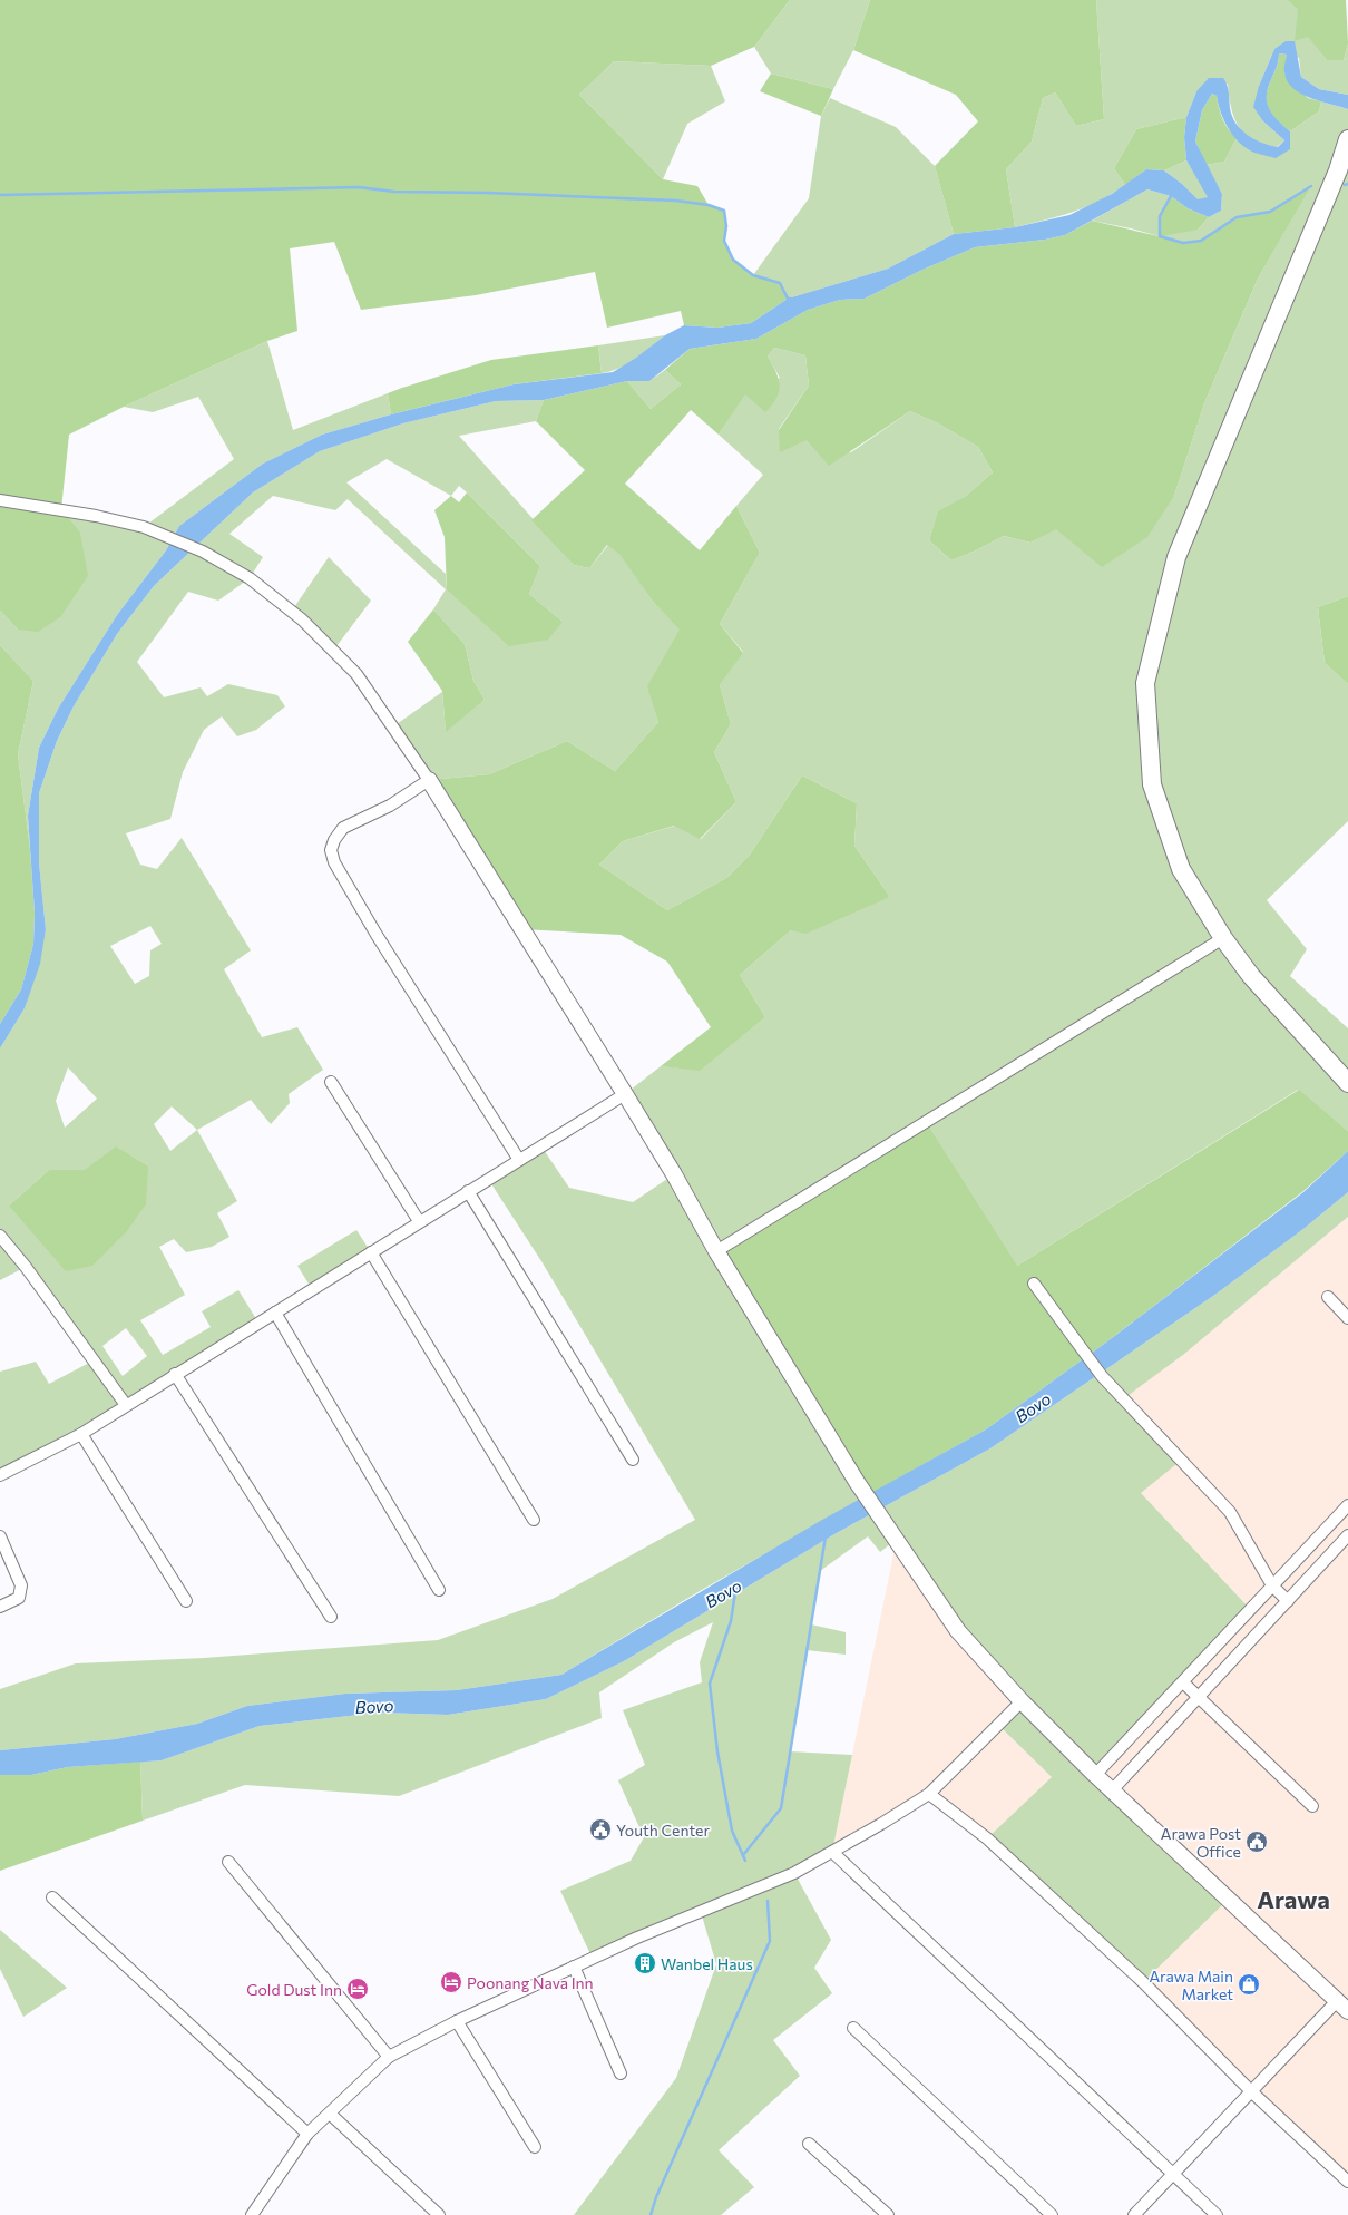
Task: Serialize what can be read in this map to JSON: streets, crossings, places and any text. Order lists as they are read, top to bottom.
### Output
{
  "districts": ["Arawa"],
  "water": ["Bovo"],
  "places": {
    "public building": ["Youth Center", "Arawa Post Office"],
    "building": ["Wanbel Haus"],
    "hotel": ["Poonang Nava Inn", "Gold Dust Inn"],
    "shop": ["Arawa Main Market"]
  }
}
